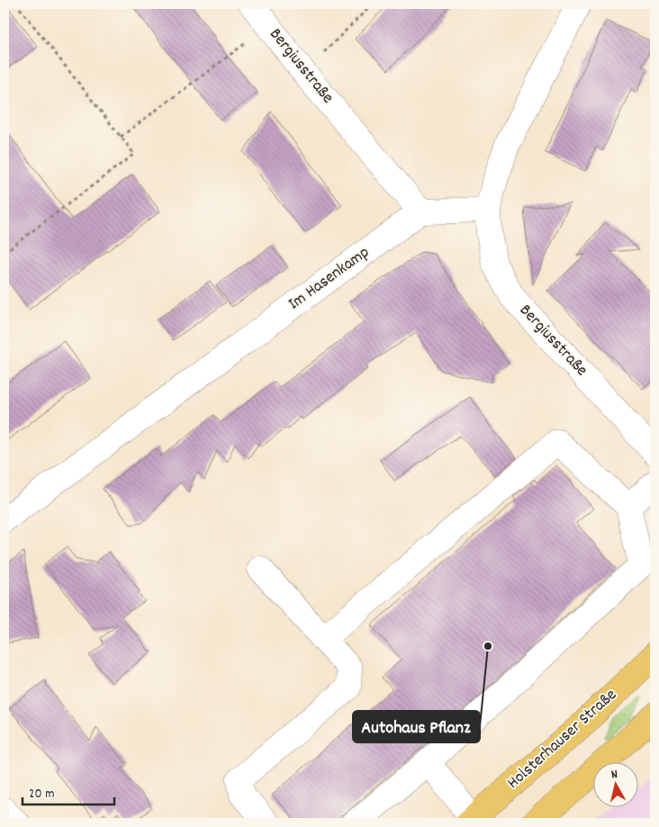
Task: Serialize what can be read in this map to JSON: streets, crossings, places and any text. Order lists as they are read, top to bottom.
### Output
{
  "streets": {
    "main road": ["Holsterhauser Straße"],
    "street": ["Bergiusstraße", "Im Hasenkamp"]
  },
  "crossings": [
    ["Bergiusstraße", "Im Hasenkamp"]
  ],
  "places": ["Autohaus Pflanz"],
  "scale_bar": "20 m",
  "north": "top"
}
